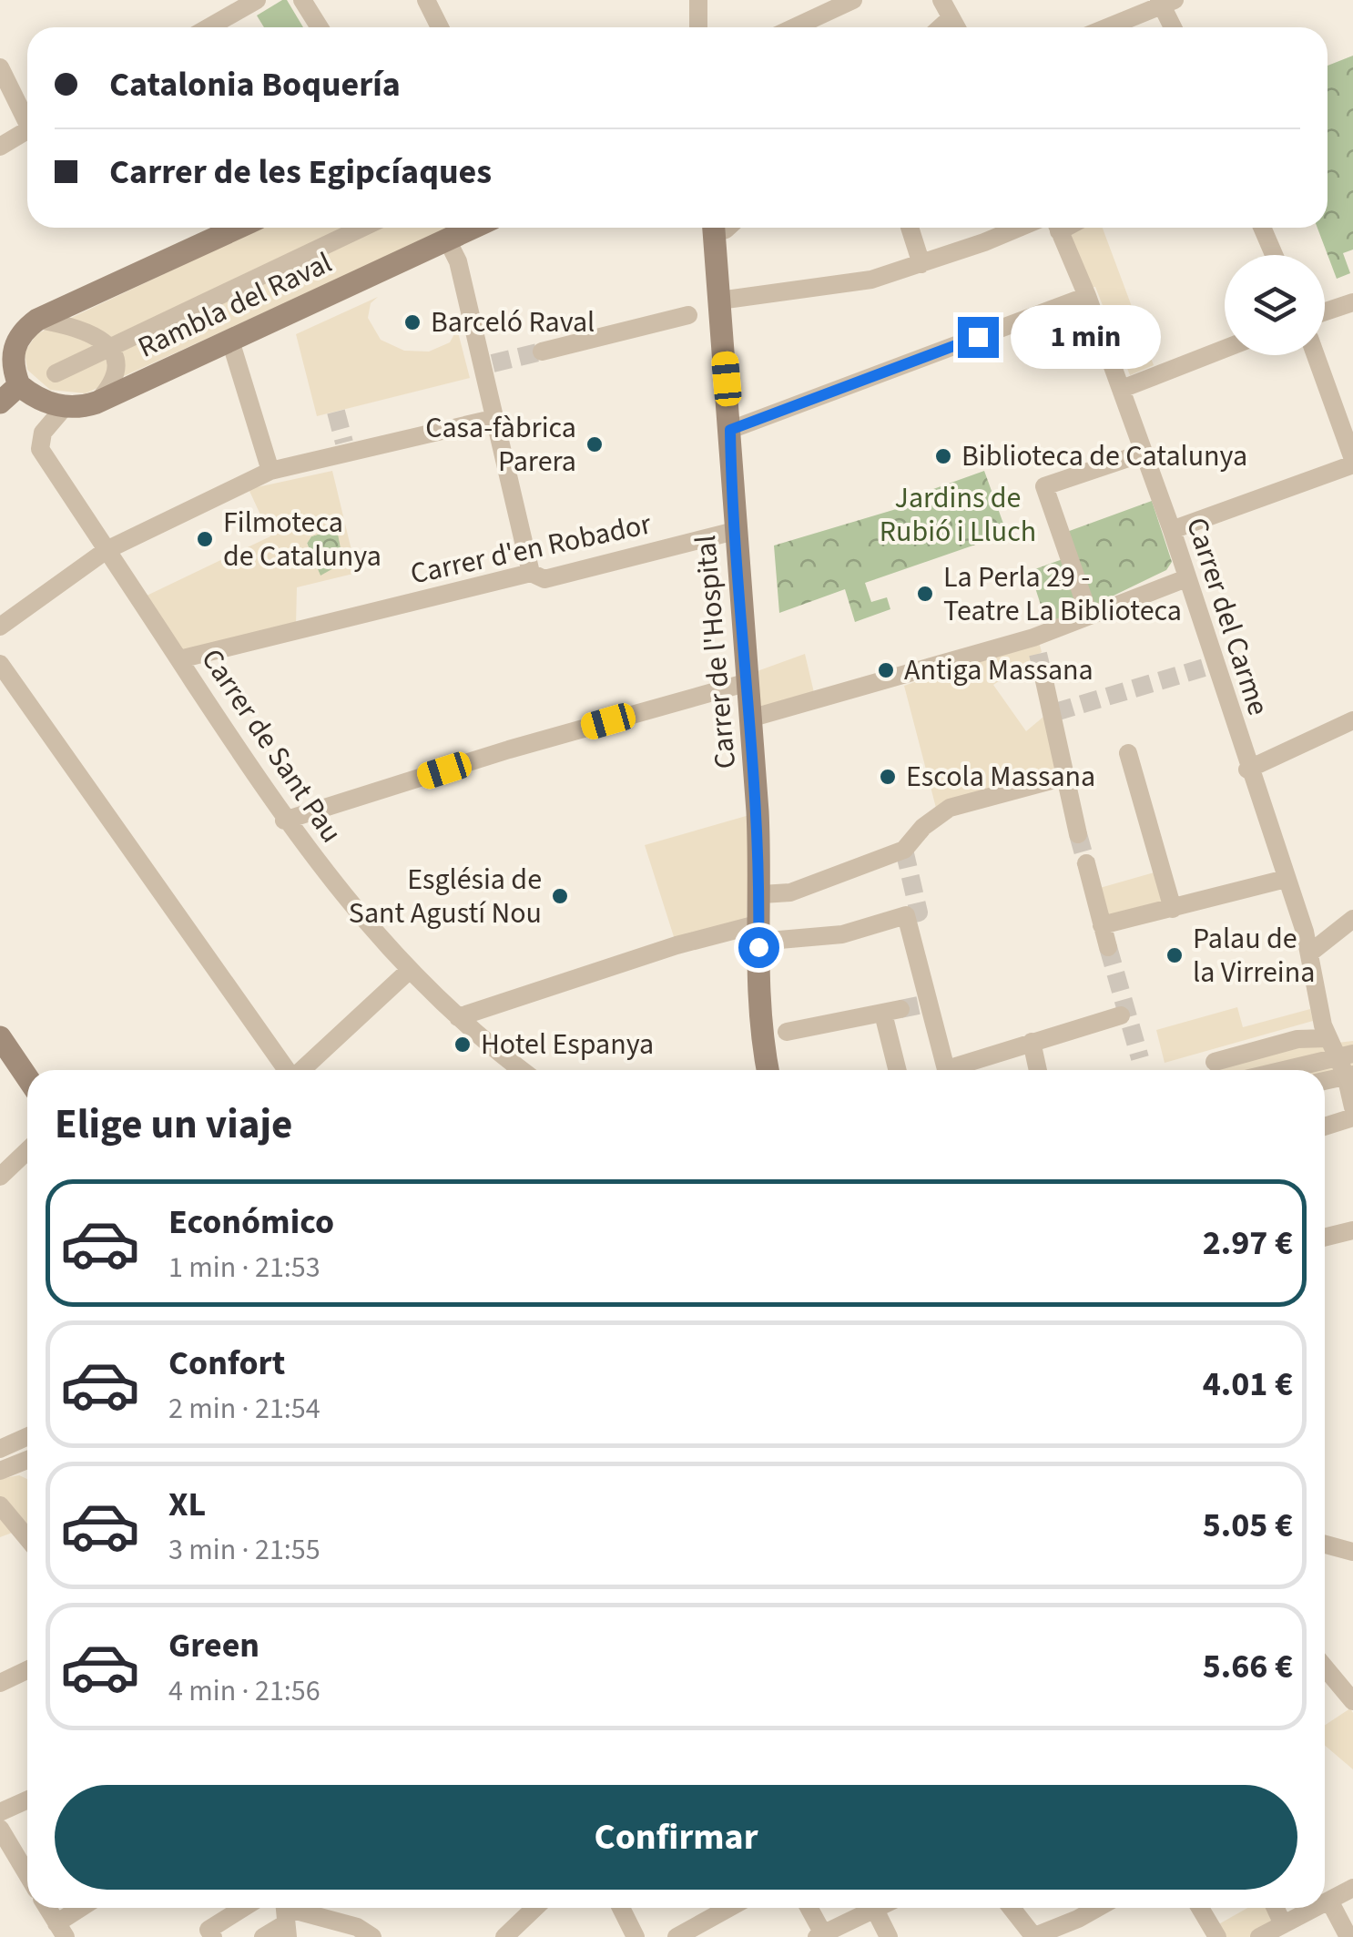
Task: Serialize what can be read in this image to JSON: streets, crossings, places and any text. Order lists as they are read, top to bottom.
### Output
{
  "streets": {
    "street": [
      "Rambla del Raval",
      "Carrer d'en Robador",
      "Carrer del Carme",
      "Carrer de l'Hospital",
      "Carrer de Sant Pau"
    ]
  },
  "crossings": [
    ["Rambla del Raval", "Carrer de Sant Pau"],
    ["Carrer d'en Robador", "Carrer de l'Hospital"],
    ["Carrer d'en Robador", "Carrer de Sant Pau"]
  ],
  "parks": ["Jardins de Rubió i Lluch"],
  "places": [
    "Barceló Raval",
    "Casa-fàbrica Parera",
    "Biblioteca de Catalunya",
    "Filmoteca de Catalunya",
    "La Perla 29 - Teatre La Biblioteca",
    "Antiga Massana",
    "Escola Massana",
    "Església de Sant Agustí Nou",
    "Palau de la Virreina",
    "Hotel Espanya"
  ],
  "page": {
    "banner": ["Catalonia Boquería", "Carrer de les Egipcíaques"],
    "bubble": "1 min",
    "heading": "Elige un viaje",
    "list": [
      {
        "name": "Económico",
        "note": "1 min · 21:53",
        "value": "2.97 €"
      },
      {
        "name": "Confort",
        "note": "2 min · 21:54",
        "value": "4.01 €"
      },
      {
        "name": "XL",
        "note": "3 min · 21:55",
        "value": "5.05 €"
      },
      {
        "name": "Green",
        "note": "4 min · 21:56",
        "value": "5.66 €"
      }
    ],
    "buttons": "Confirmar"
  }
}
